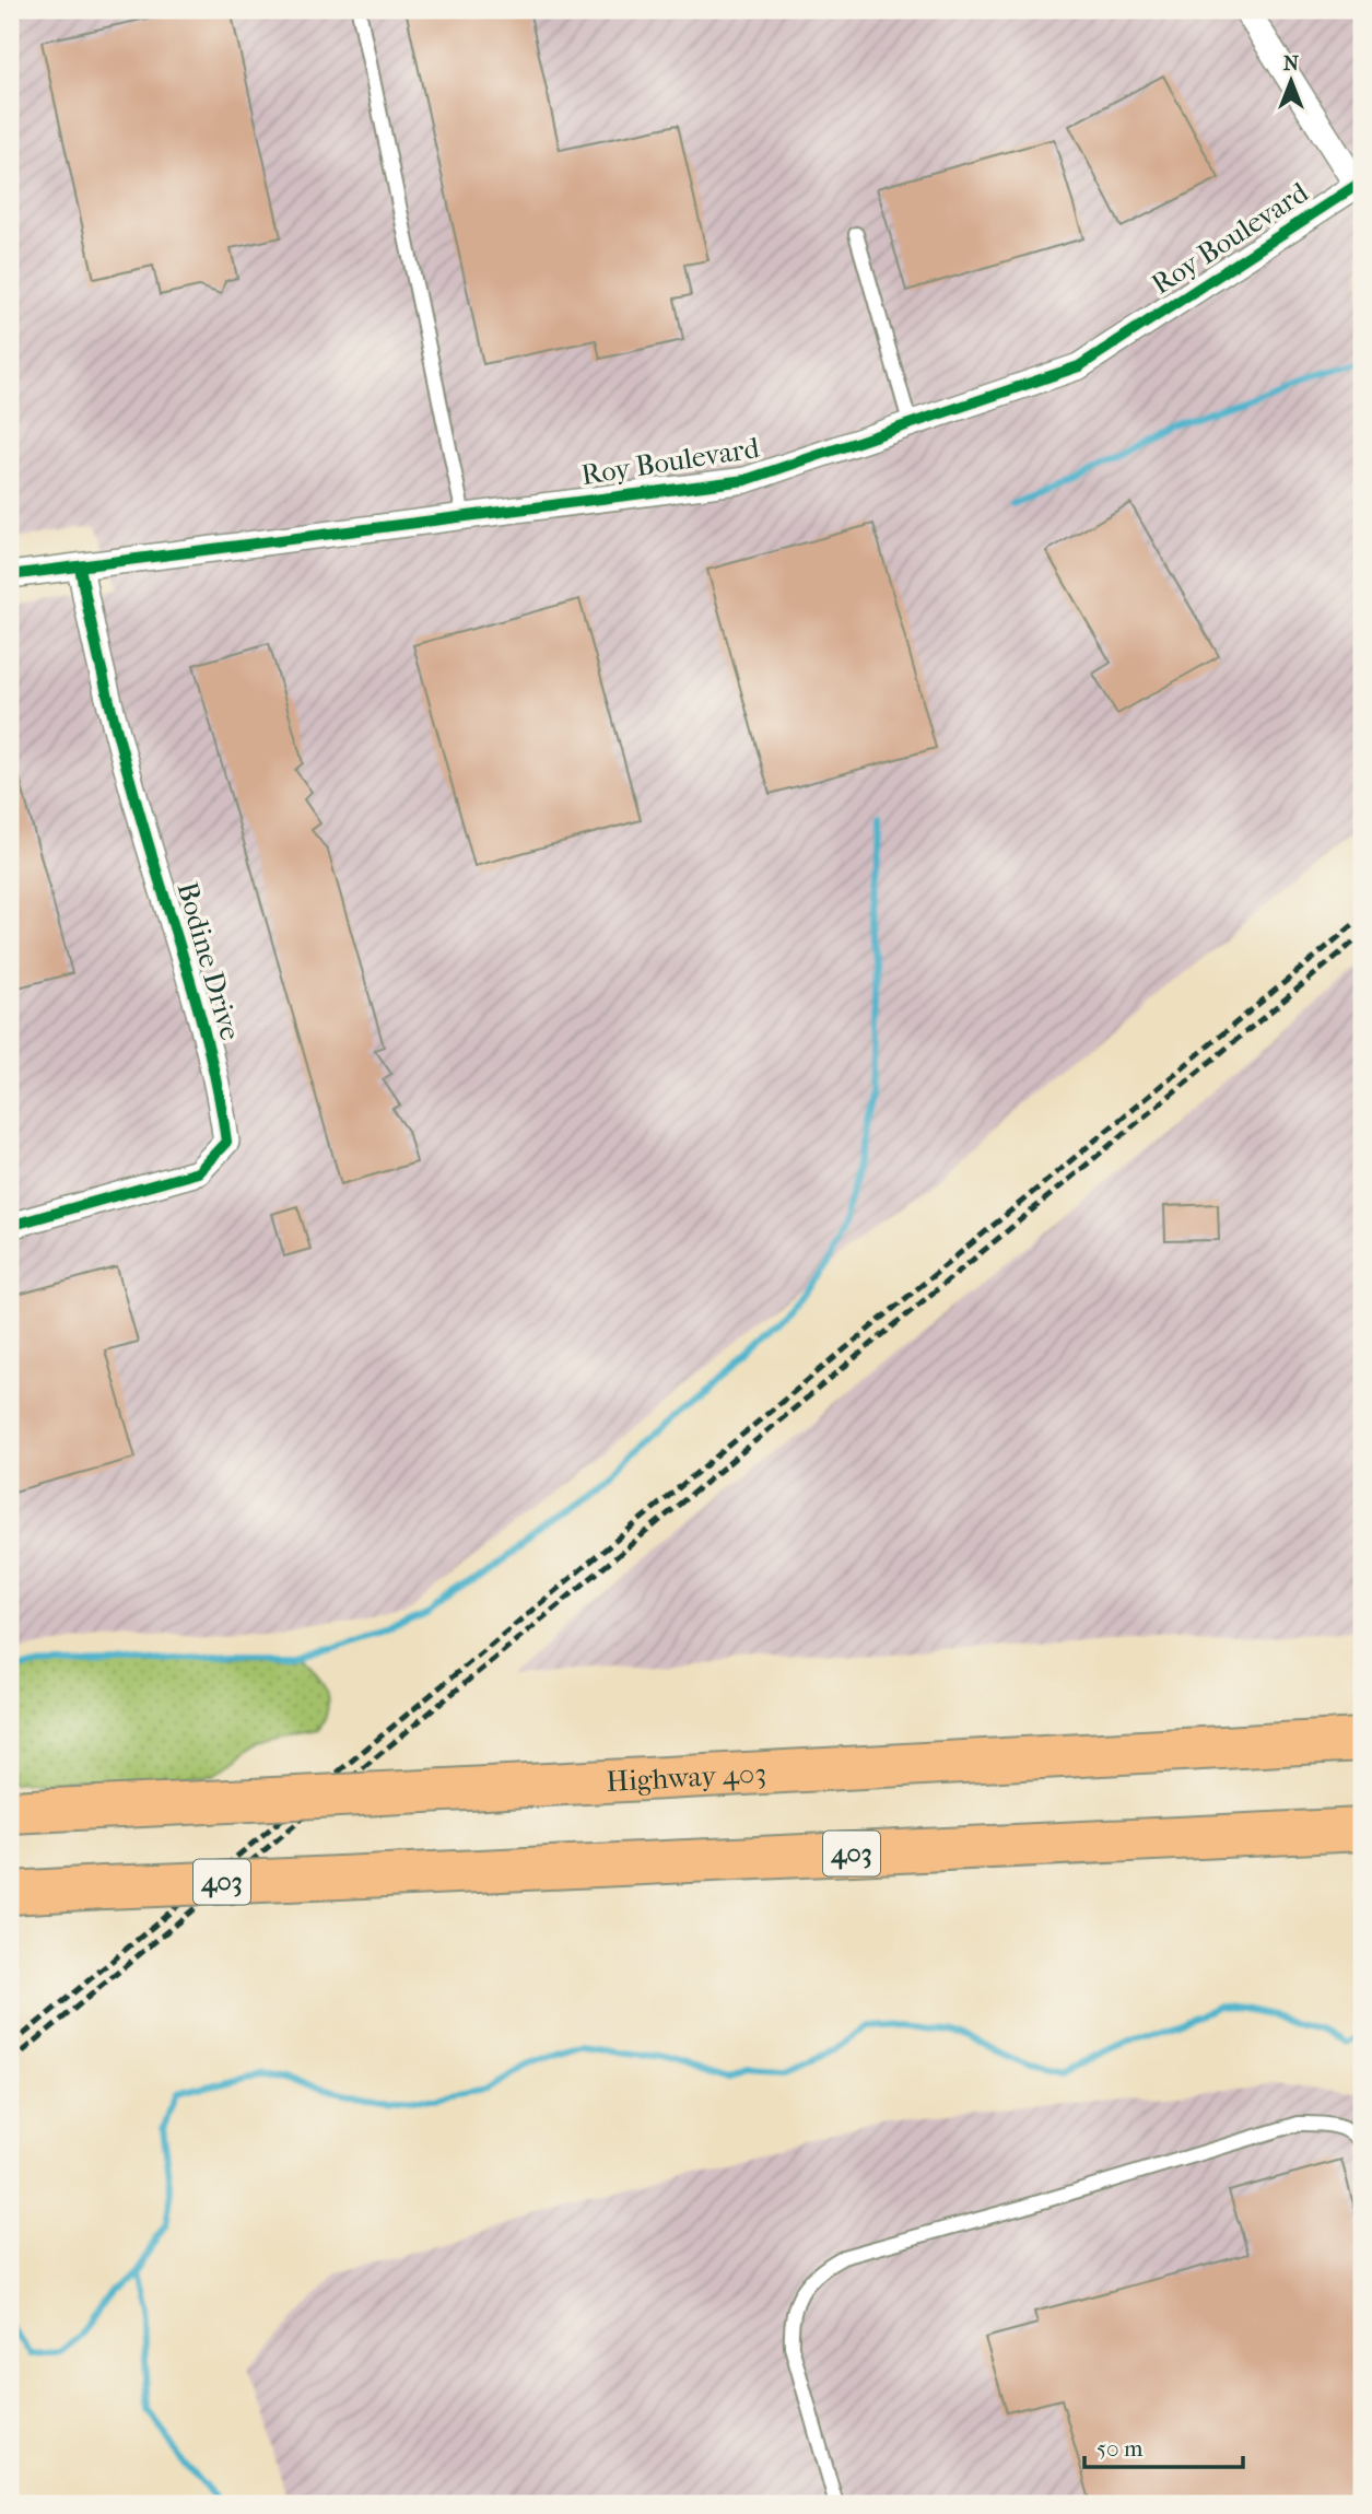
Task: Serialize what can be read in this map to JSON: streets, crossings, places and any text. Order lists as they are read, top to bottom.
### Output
{
  "streets": {
    "highway": ["Highway 403", "403"],
    "street": ["Roy Boulevard", "Bodine Drive"]
  },
  "crossings": [
    ["Roy Boulevard", "Bodine Drive"]
  ],
  "scale_bar": "50 m",
  "north": "top"
}
